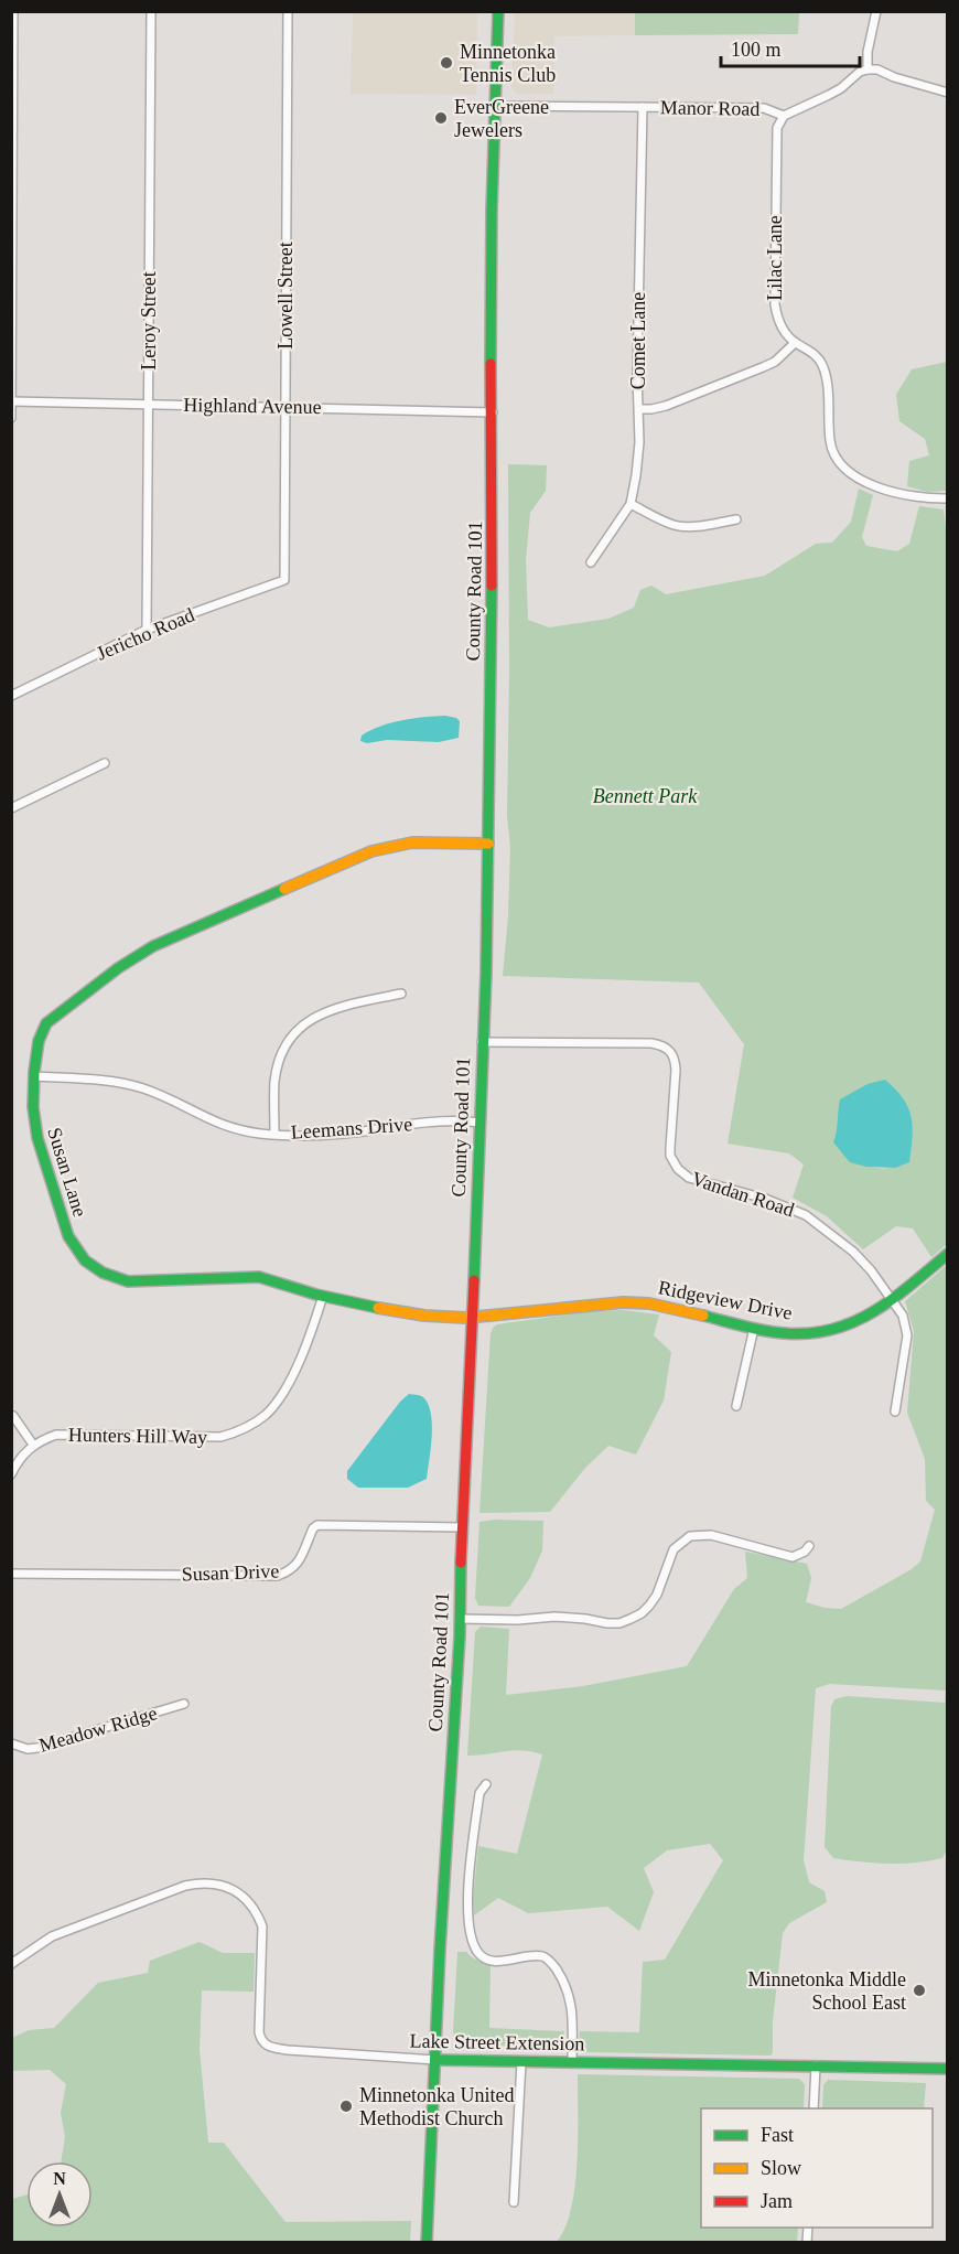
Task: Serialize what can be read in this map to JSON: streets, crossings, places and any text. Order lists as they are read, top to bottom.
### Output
{
  "streets": {
    "main road": [
      "County Road 101",
      "Susan Lane",
      "Ridgeview Drive",
      "Lake Street Extension"
    ],
    "street": [
      "Manor Road",
      "Lilac Lane",
      "Lowell Street",
      "Leroy Street",
      "Comet Lane",
      "Highland Avenue",
      "Jericho Road",
      "Leemans Drive",
      "Vandan Road",
      "Hunters Hill Way",
      "Susan Drive",
      "Meadow Ridge"
    ]
  },
  "crossings": [
    ["Manor Road", "Lilac Lane"],
    ["Manor Road", "Comet Lane"],
    ["Manor Road", "County Road 101"],
    ["Lowell Street", "Highland Avenue"],
    ["Lowell Street", "Jericho Road"],
    ["Leroy Street", "Highland Avenue"],
    ["Leroy Street", "Jericho Road"],
    ["Highland Avenue", "County Road 101"],
    ["County Road 101", "Leemans Drive"],
    ["County Road 101", "Susan Lane"],
    ["County Road 101", "Vandan Road"],
    ["County Road 101", "Ridgeview Drive"],
    ["County Road 101", "Susan Drive"],
    ["County Road 101", "Lake Street Extension"],
    ["Leemans Drive", "Susan Lane"],
    ["Susan Lane", "Ridgeview Drive"],
    ["Susan Lane", "Hunters Hill Way"],
    ["Vandan Road", "Ridgeview Drive"]
  ],
  "parks": ["Bennett Park"],
  "places": [
    "Minnetonka Tennis Club",
    "EverGreene Jewelers",
    "Minnetonka Middle School East",
    "Minnetonka United Methodist Church"
  ],
  "legend": ["Fast", "Slow", "Jam"],
  "scale_bar": "100 m",
  "north": "top"
}
